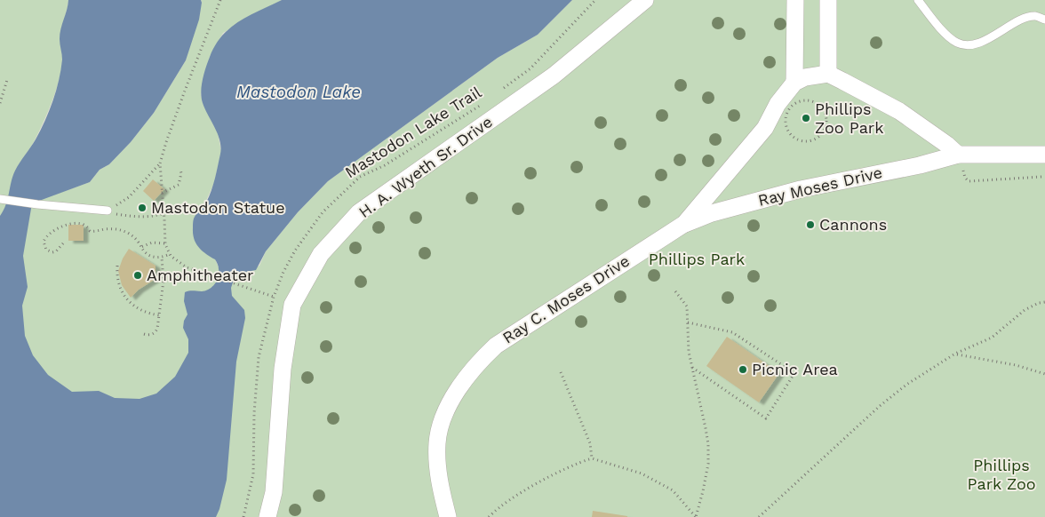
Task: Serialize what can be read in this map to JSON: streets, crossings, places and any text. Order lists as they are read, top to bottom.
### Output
{
  "streets": {
    "street": ["H. A. Wyeth Sr. Drive", "Ray Moses Drive", "Ray C. Moses Drive"],
    "path": ["Mastodon Lake Trail"]
  },
  "crossings": [
    ["Ray Moses Drive", "Ray C. Moses Drive"]
  ],
  "water": ["Mastodon Lake"],
  "parks": ["Phillips Park", "Phillips Park Zoo"],
  "places": [
    "Phillips Zoo Park",
    "Mastodon Statue",
    "Cannons",
    "Amphitheater",
    "Picnic Area"
  ]
}
